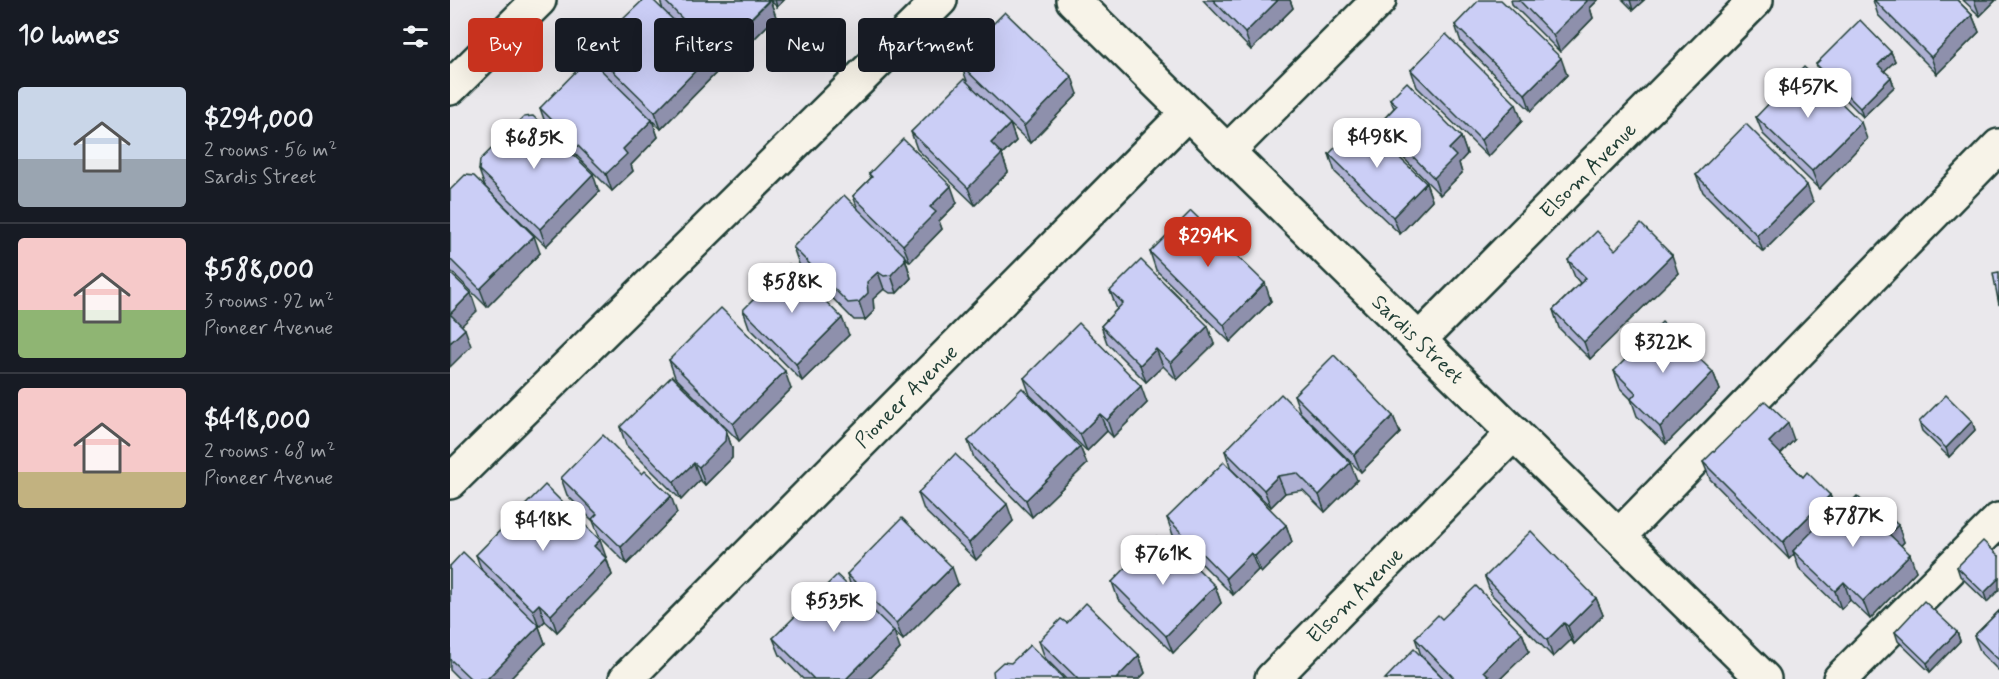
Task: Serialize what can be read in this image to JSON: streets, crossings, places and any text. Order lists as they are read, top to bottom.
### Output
{
  "streets": {
    "street": ["Elsom Avenue", "Sardis Street", "Pioneer Avenue"]
  },
  "crossings": [
    ["Elsom Avenue", "Sardis Street"],
    ["Sardis Street", "Pioneer Avenue"]
  ],
  "page": {
    "heading": "10 homes",
    "chip": [
      "Buy",
      "Rent",
      "Filters",
      "New",
      "Apartment"
    ],
    "price": [
      "$457K",
      "$498K",
      "$685K",
      "$294K",
      "$588K",
      "$322K",
      "$787K",
      "$418K",
      "$761K",
      "$535K"
    ],
    "list": [
      {
        "name": "$294,000",
        "note": "2 rooms · 56 m² · Sardis Street"
      },
      {
        "name": "$588,000",
        "note": "3 rooms · 92 m² · Pioneer Avenue"
      },
      {
        "name": "$418,000",
        "note": "2 rooms · 68 m² · Pioneer Avenue"
      }
    ]
  }
}
